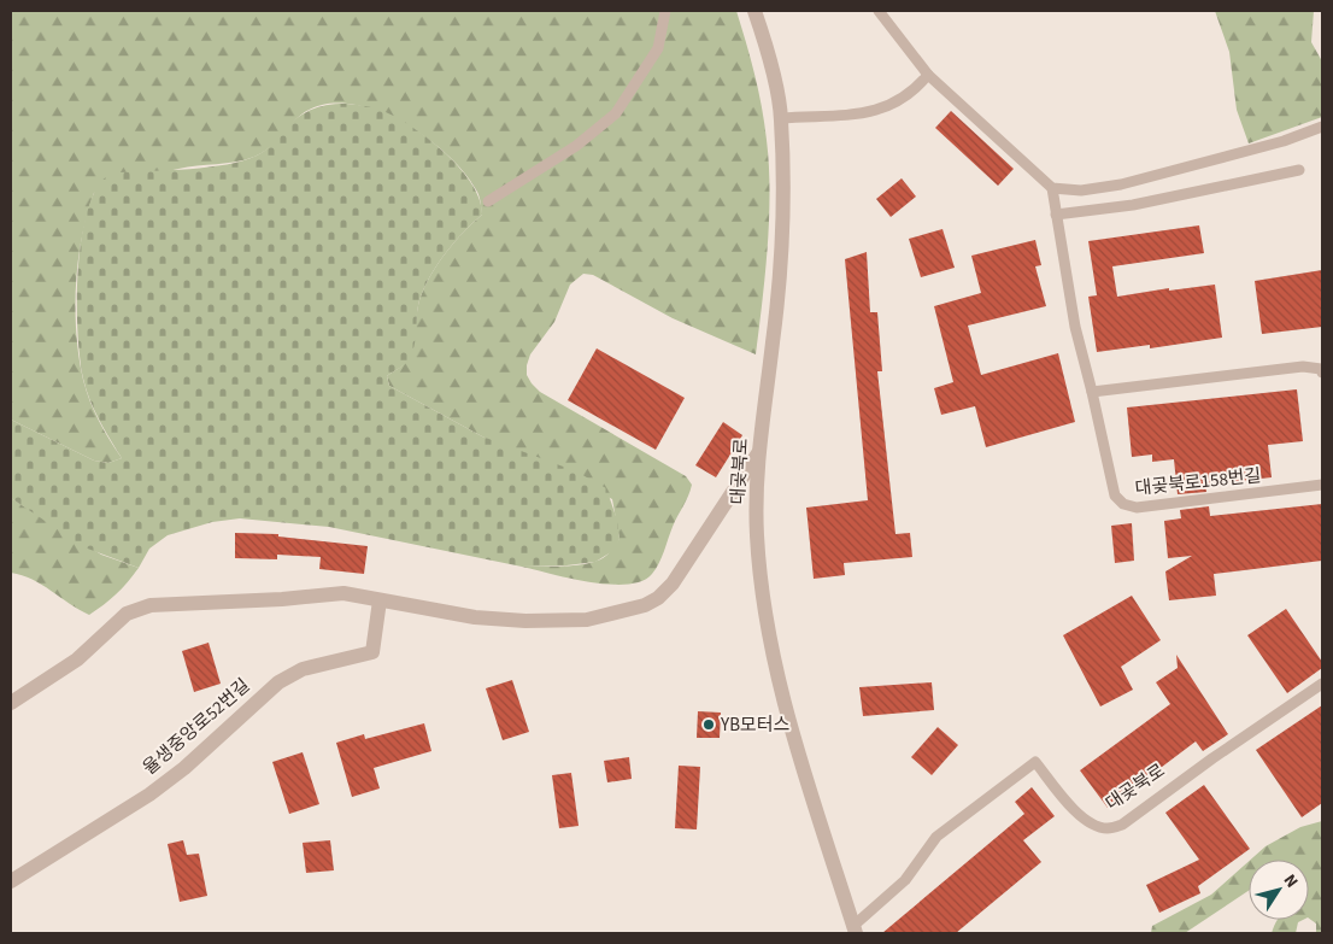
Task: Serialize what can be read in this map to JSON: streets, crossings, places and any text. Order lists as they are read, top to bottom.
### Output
{
  "streets": {
    "street": ["대곶북로", "율생중앙로52번길"],
    "lane": ["대곶북로158번길"]
  },
  "places": ["YB모터스"],
  "north": "top right"
}
